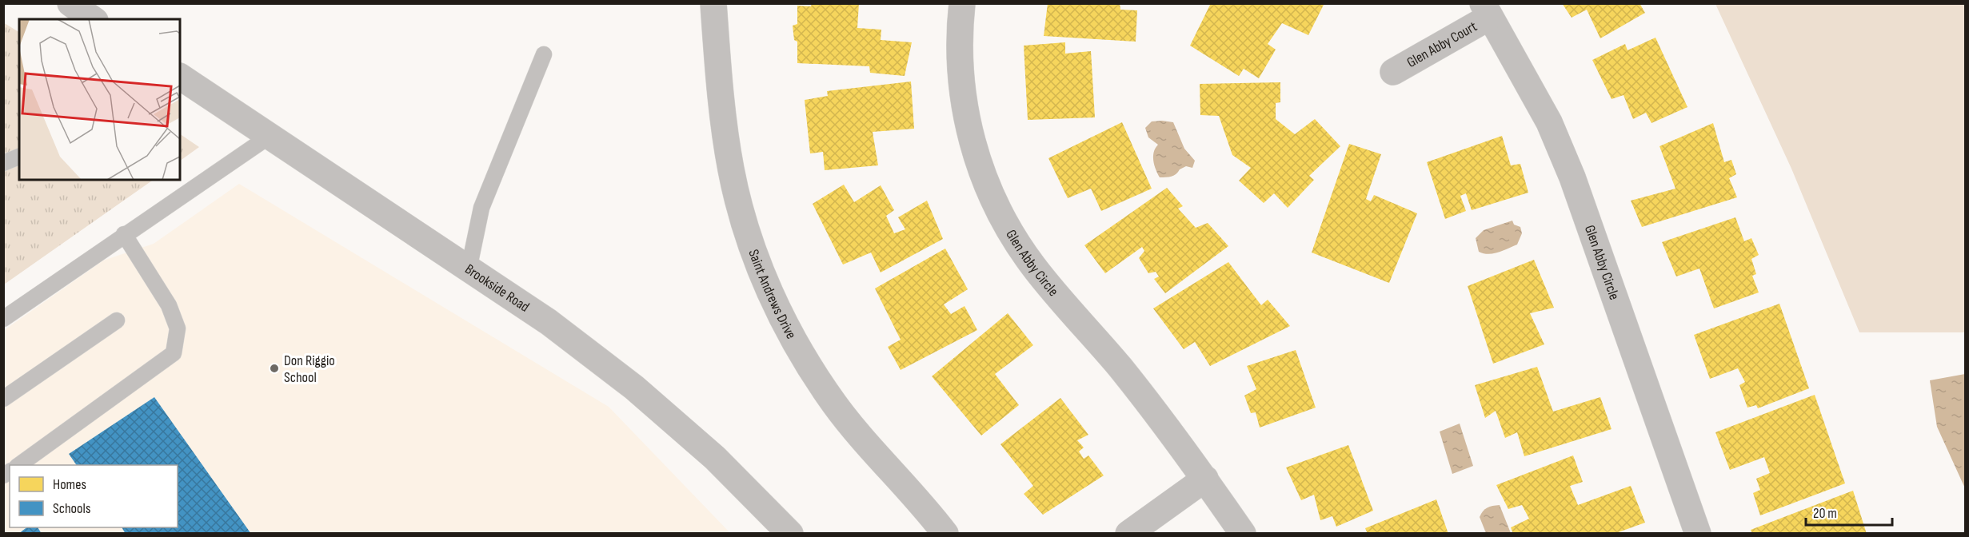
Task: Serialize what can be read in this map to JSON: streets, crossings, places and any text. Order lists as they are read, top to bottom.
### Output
{
  "streets": {
    "street": [
      "Glen Abby Court",
      "Glen Abby Circle",
      "Brookside Road",
      "Saint Andrews Drive"
    ]
  },
  "crossings": [
    ["Glen Abby Court", "Glen Abby Circle"]
  ],
  "places": ["Don Riggio School"],
  "legend": ["Homes", "Schools"],
  "scale_bar": "20 m"
}
